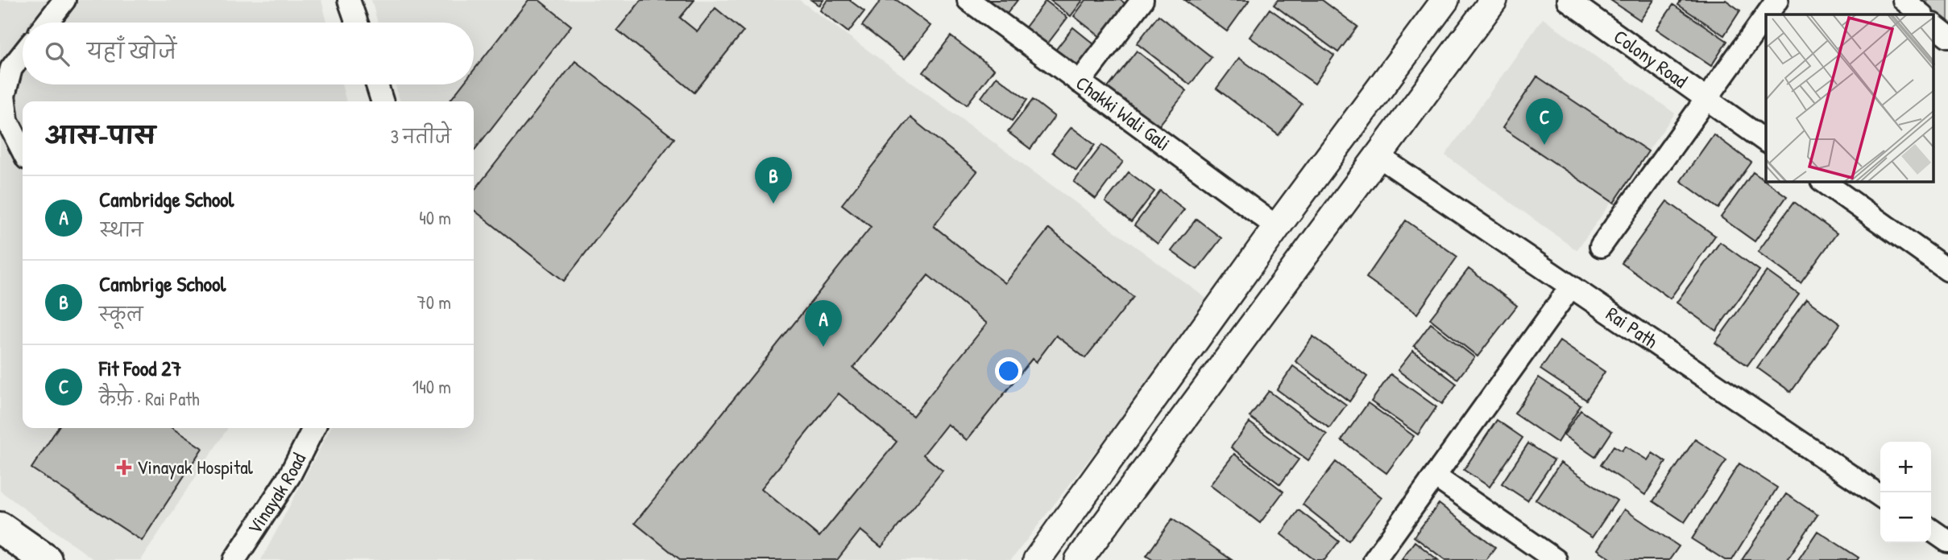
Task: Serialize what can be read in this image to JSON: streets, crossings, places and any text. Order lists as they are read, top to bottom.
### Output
{
  "streets": {
    "street": [
      "Colony Road",
      "Chakki Wali Gali",
      "Rai Path",
      "Vinayak Road"
    ]
  },
  "places": {
    "health": ["Vinayak Hospital"]
  },
  "page": {
    "search": "यहाँ खोजें",
    "pins": ["C", "B", "A"],
    "heading": ["आस-पास", "3 नतीजे"],
    "list": [
      {
        "mark": "A",
        "name": "Cambridge School",
        "note": "स्थान",
        "value": "40 m"
      },
      {
        "mark": "B",
        "name": "Cambrige School",
        "note": "स्कूल",
        "value": "70 m"
      },
      {
        "mark": "C",
        "name": "Fit Food 27",
        "note": "कैफ़े · Rai Path",
        "value": "140 m"
      }
    ],
    "map_buttons": ["+", "−"]
  }
}
